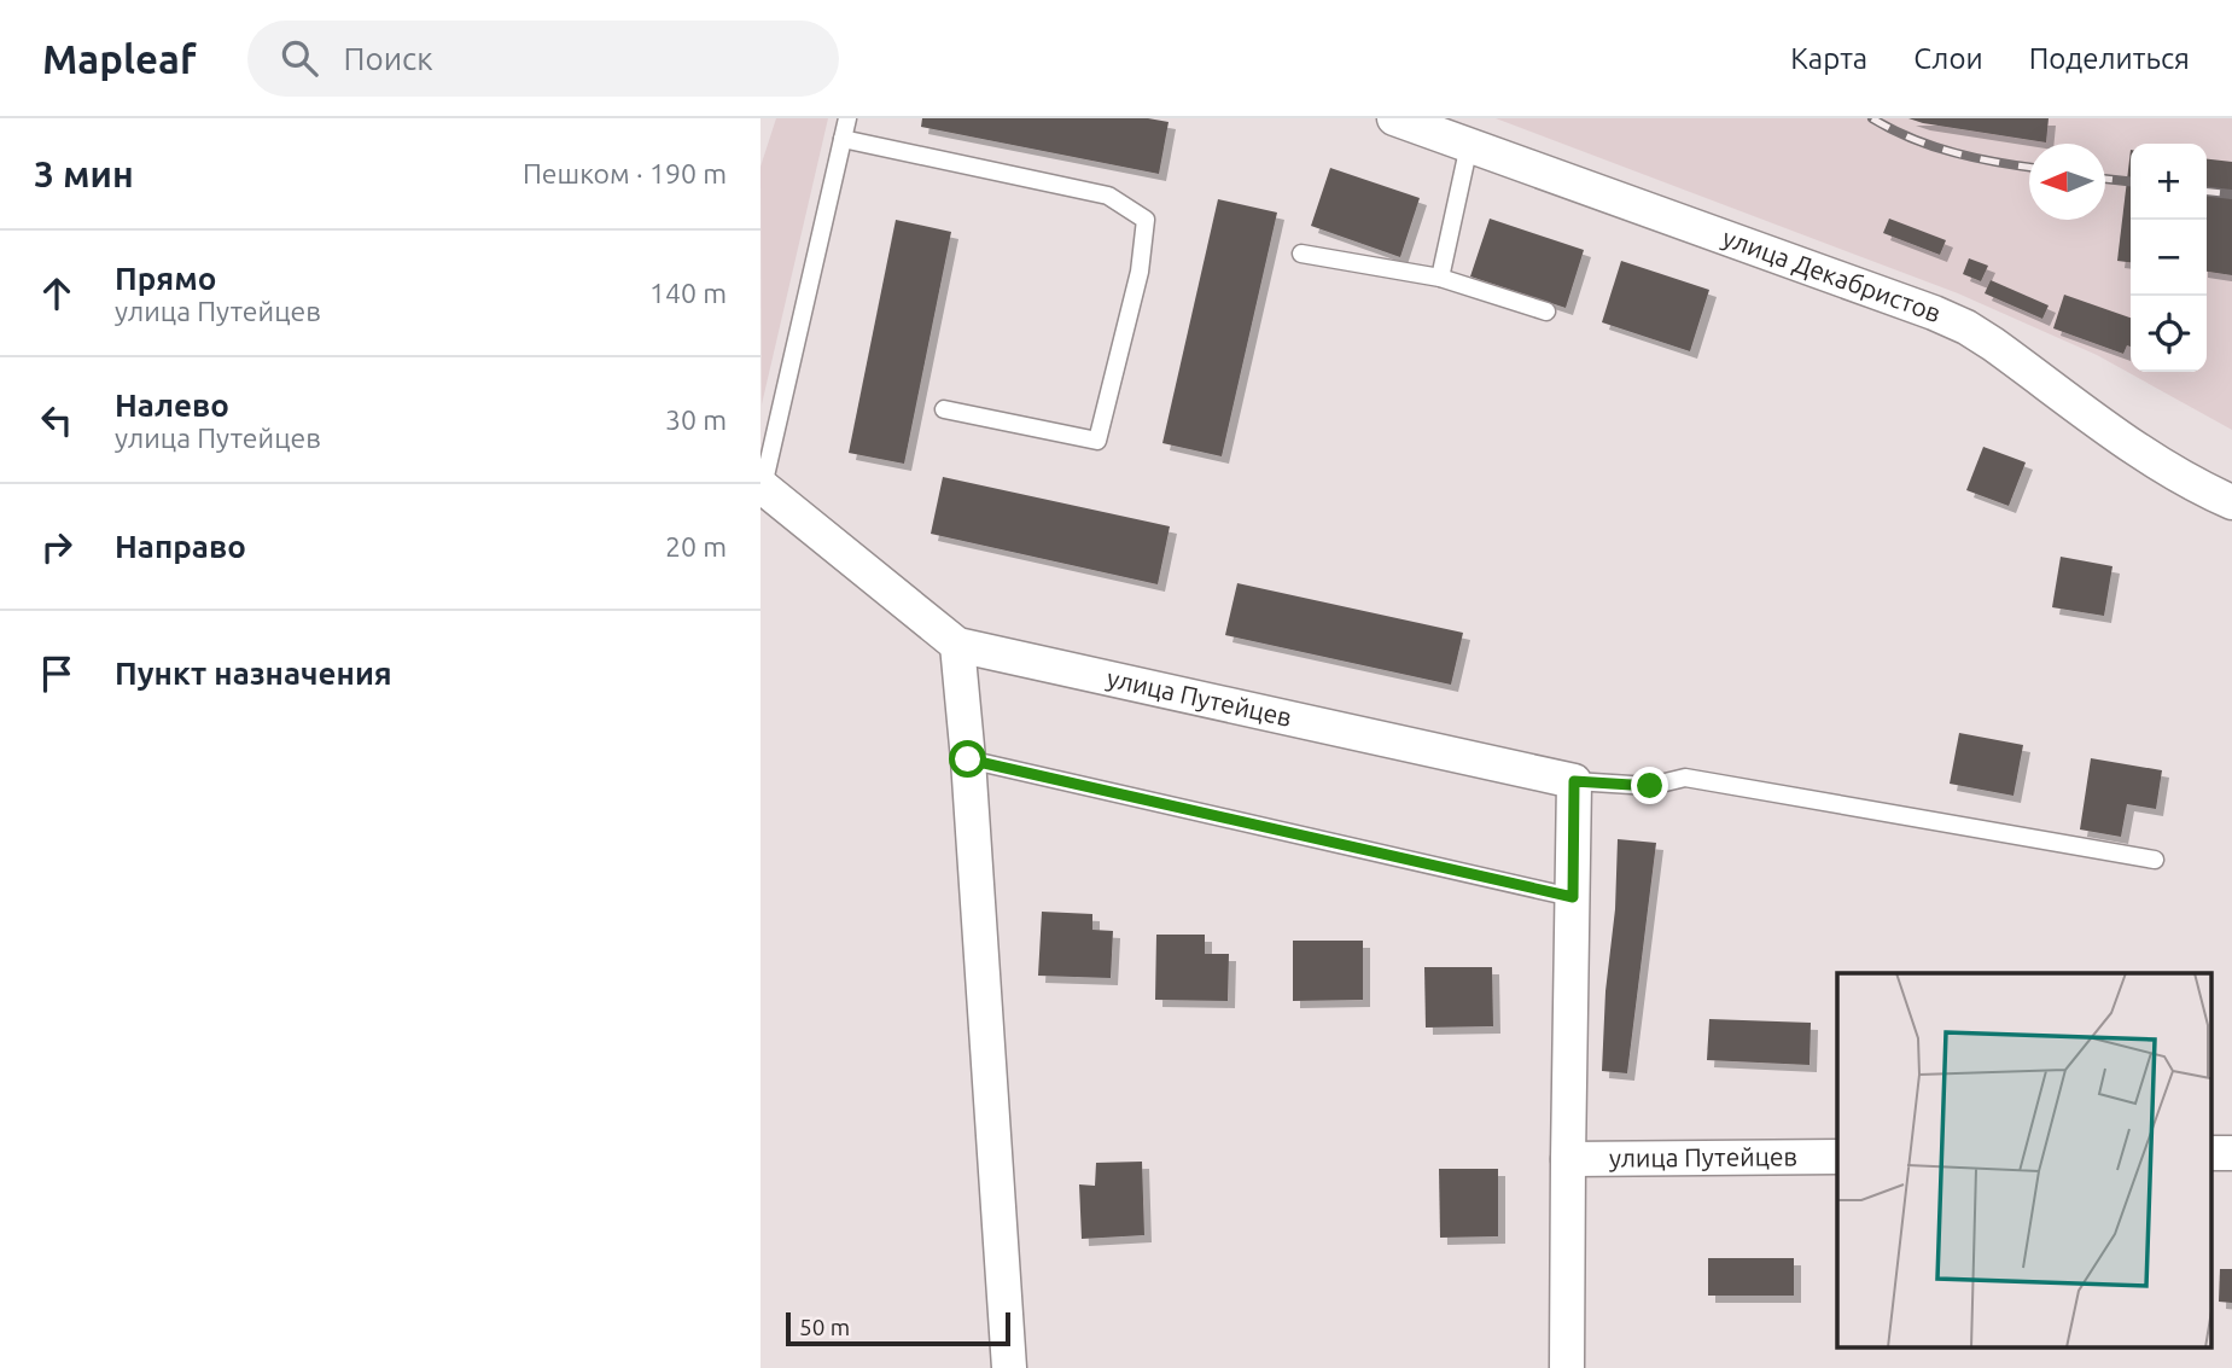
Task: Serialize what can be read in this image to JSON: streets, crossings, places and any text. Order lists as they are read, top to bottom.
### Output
{
  "streets": {
    "street": ["улица Декабристов", "улица Путейцев"]
  },
  "scale_bar": "50 m",
  "north": "left",
  "page": {
    "header": "Mapleaf",
    "search": "Поиск",
    "nav": ["Карта", "Слои", "Поделиться"],
    "heading": ["3 мин", "Пешком · 190 m"],
    "map_buttons": ["+", "−"],
    "list": [
      ["Прямо", "улица Путейцев", "140 m"],
      ["Налево", "улица Путейцев", "30 m"],
      ["Направо", "20 m"],
      "Пункт назначения"
    ],
    "scale": "50 m"
  }
}
